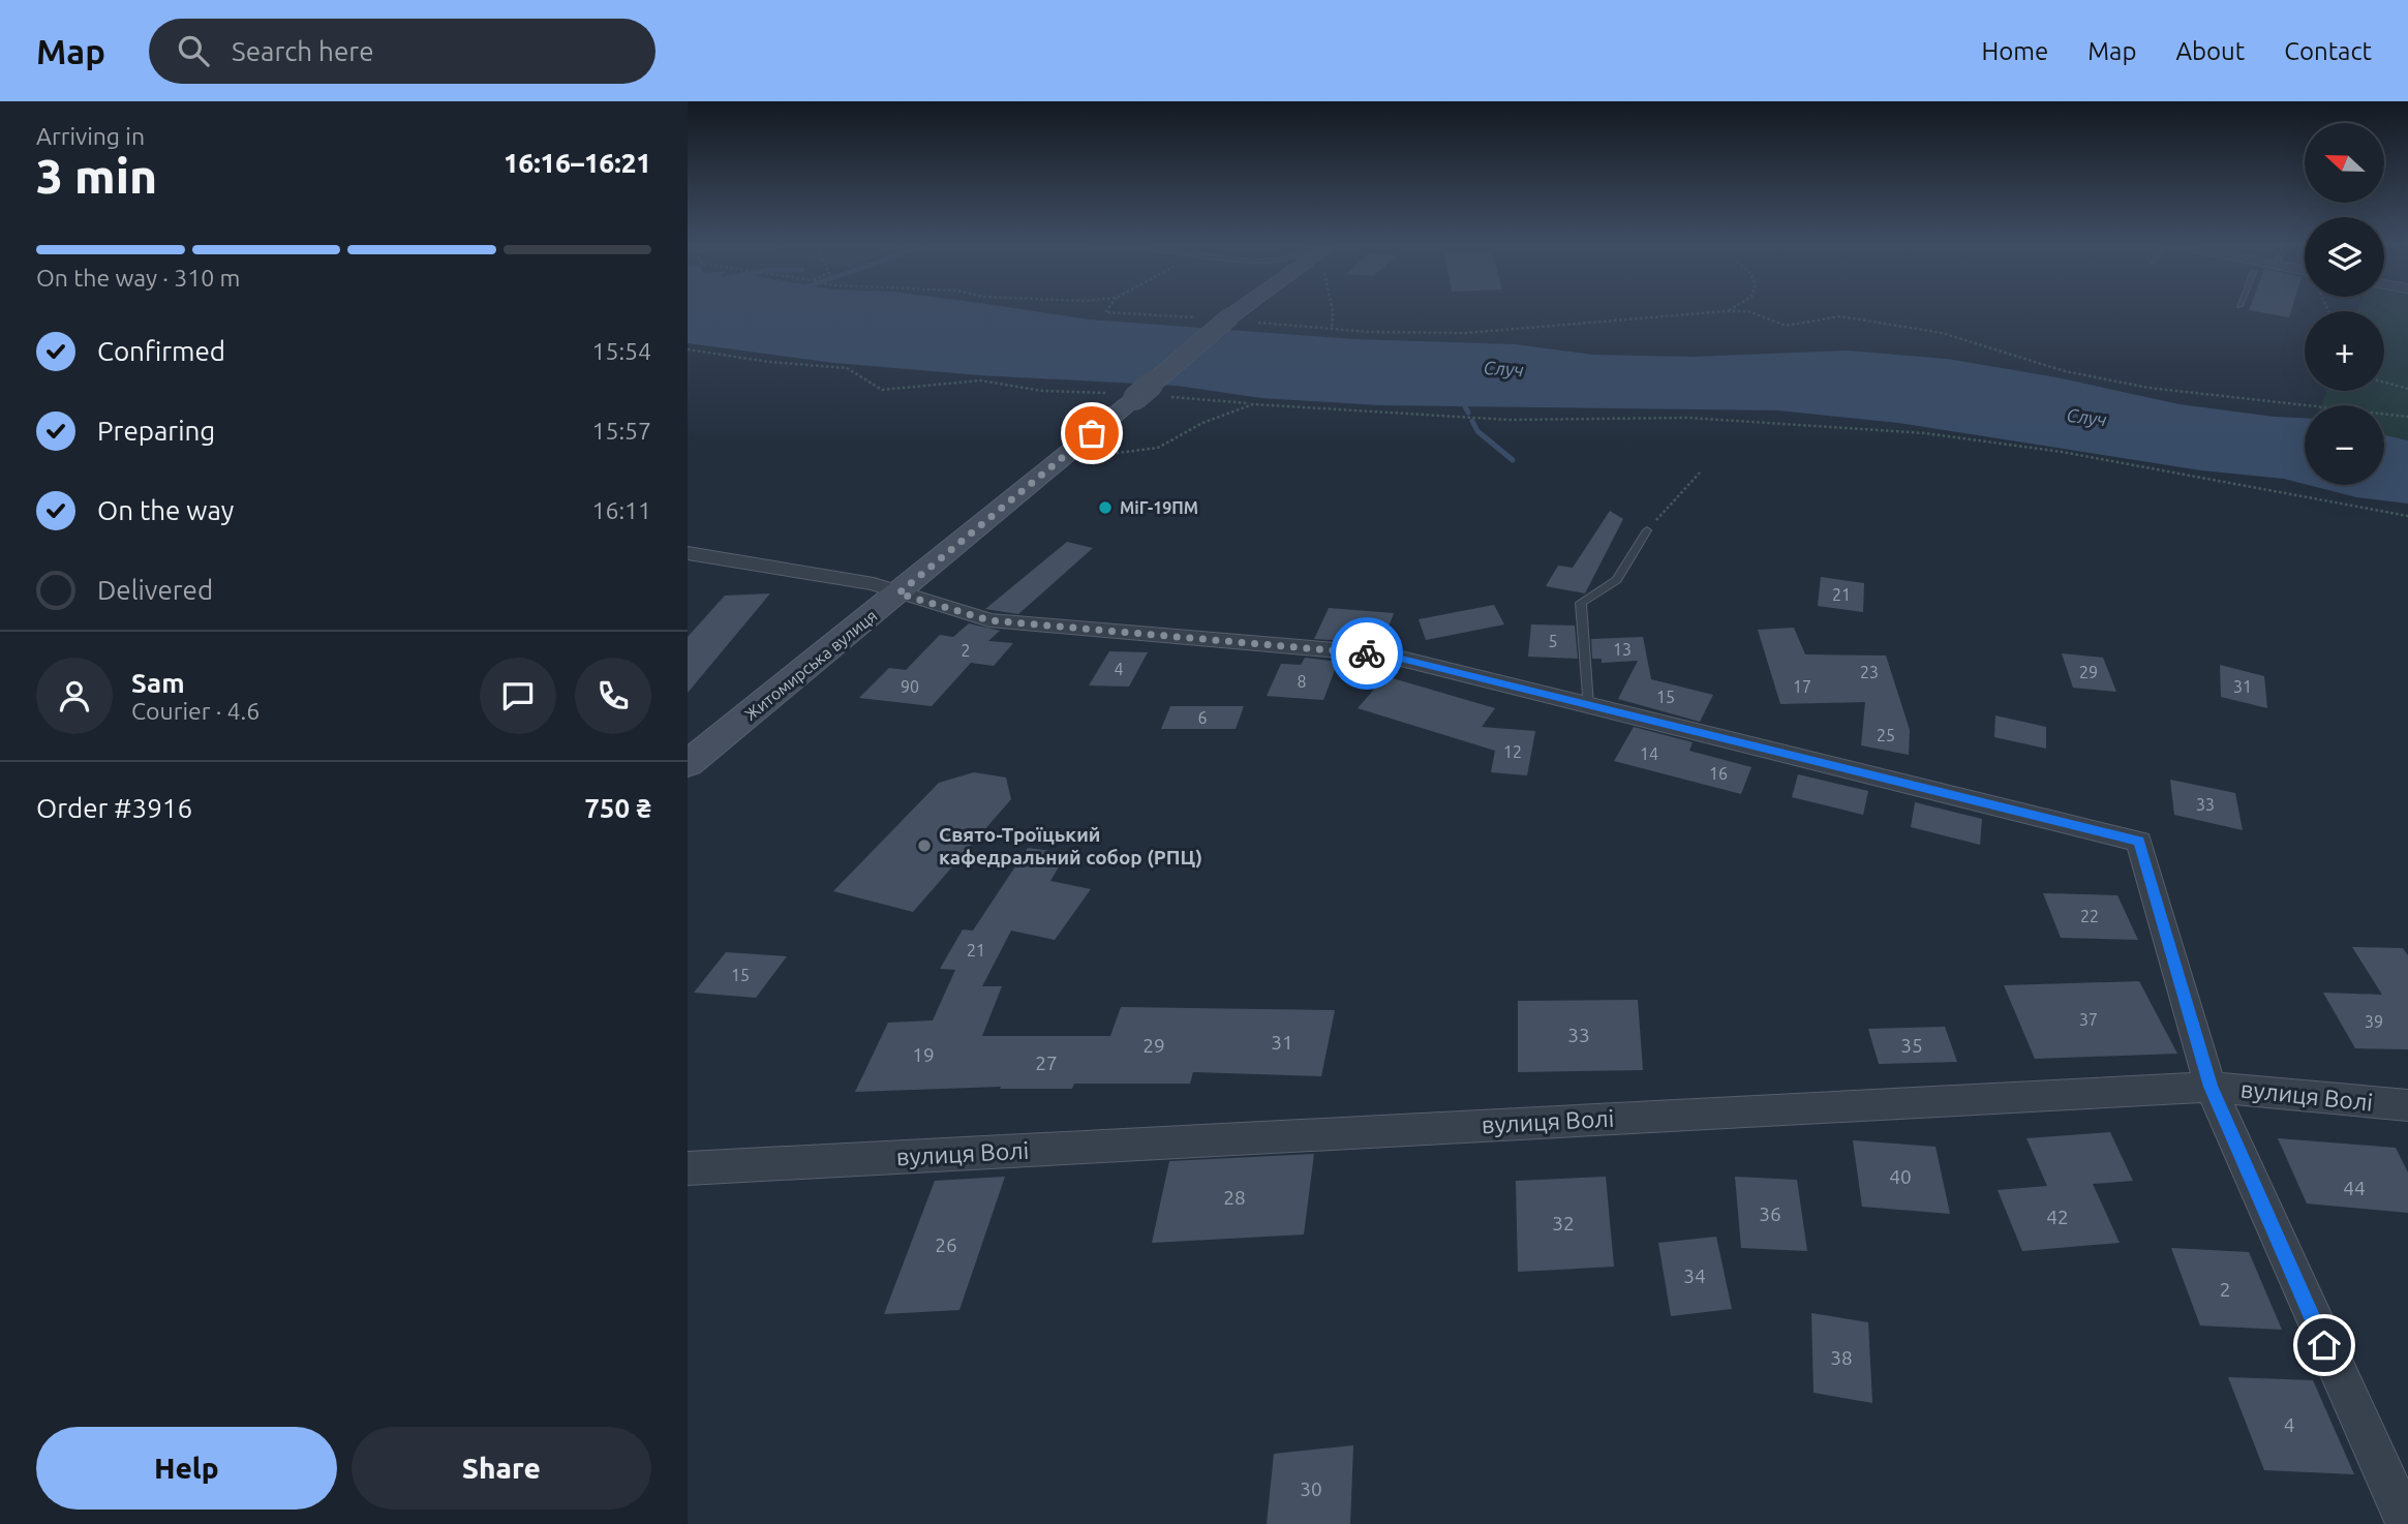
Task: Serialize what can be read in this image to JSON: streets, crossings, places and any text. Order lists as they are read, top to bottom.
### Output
{
  "streets": {
    "main road": ["Житомирська вулиця"],
    "street": ["вулиця Волі"]
  },
  "water": ["Случ"],
  "places": ["МіГ-19ПМ", "Свято-Троїцький кафедральний собор (РПЦ)"],
  "house_numbers": [
    "21",
    "5",
    "13",
    "2",
    "4",
    "23",
    "29",
    "8",
    "90",
    "17",
    "31",
    "15",
    "6",
    "25",
    "12",
    "14",
    "16",
    "33",
    "22",
    "21",
    "15",
    "37",
    "39",
    "33",
    "31",
    "29",
    "35",
    "19",
    "27",
    "40",
    "44",
    "28",
    "36",
    "42",
    "32",
    "26",
    "34",
    "2",
    "38",
    "4",
    "30"
  ],
  "north": "left",
  "page": {
    "header": "Map",
    "search": "Search here",
    "nav": [
      "Home",
      "Map",
      "About",
      "Contact"
    ],
    "heading": ["3 min", "Arriving in", "16:16–16:21"],
    "panel": [
      "Sam",
      "Courier · 4.6",
      "Order #3916",
      "750 ₴"
    ],
    "map_buttons": ["+", "−"],
    "bar": "On the way · 310 m",
    "list": [
      ["Confirmed", "15:54"],
      ["Preparing", "15:57"],
      ["On the way", "16:11"],
      "Delivered"
    ],
    "buttons": ["Help", "Share"]
  }
}
